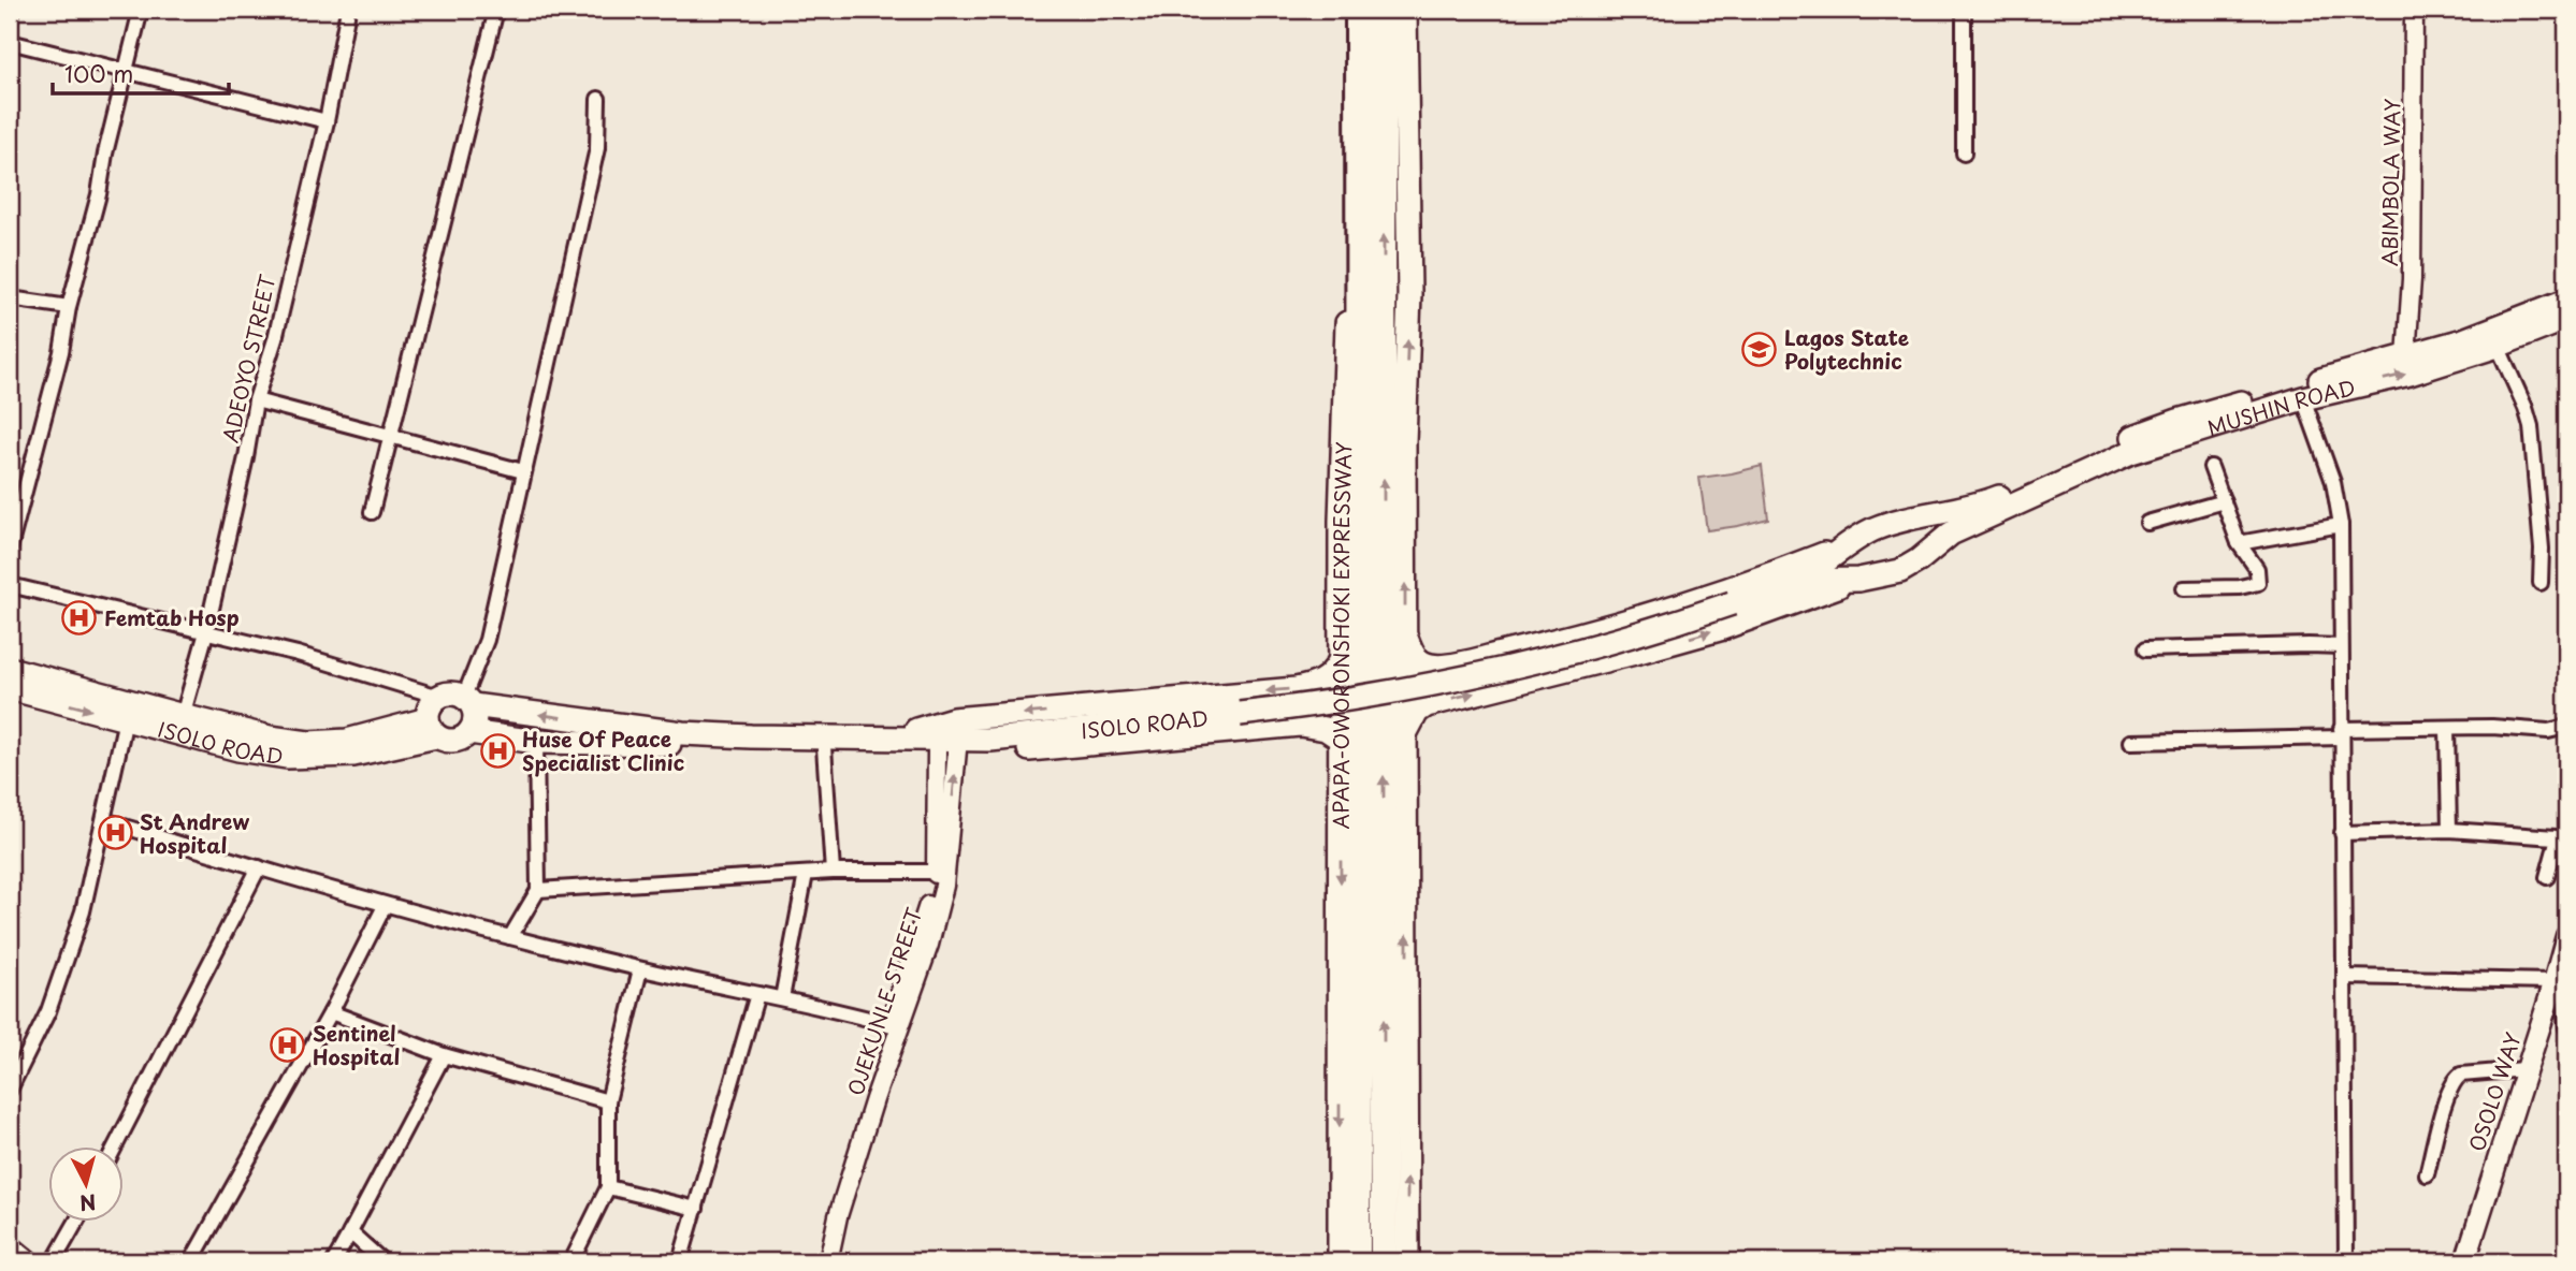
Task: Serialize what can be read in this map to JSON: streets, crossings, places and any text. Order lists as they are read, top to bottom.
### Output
{
  "streets": {
    "highway": ["APAPA-OWORONSHOKI EXPRESSWAY"],
    "main road": ["MUSHIN ROAD", "ISOLO ROAD", "OSOLO WAY"],
    "street": ["ABIMBOLA WAY", "ADEOYO STREET", "OJEKUNLE STREET"]
  },
  "crossings": [
    ["ABIMBOLA WAY", "MUSHIN ROAD"],
    ["ADEOYO STREET", "ISOLO ROAD"]
  ],
  "places": {
    "school or university": ["Lagos State Polytechnic"],
    "hospital": [
      "Femtab Hosp",
      "Huse Of Peace Specialist Clinic",
      "St Andrew Hospital",
      "Sentinel Hospital"
    ]
  },
  "scale_bar": "100 m",
  "north": "bottom"
}
